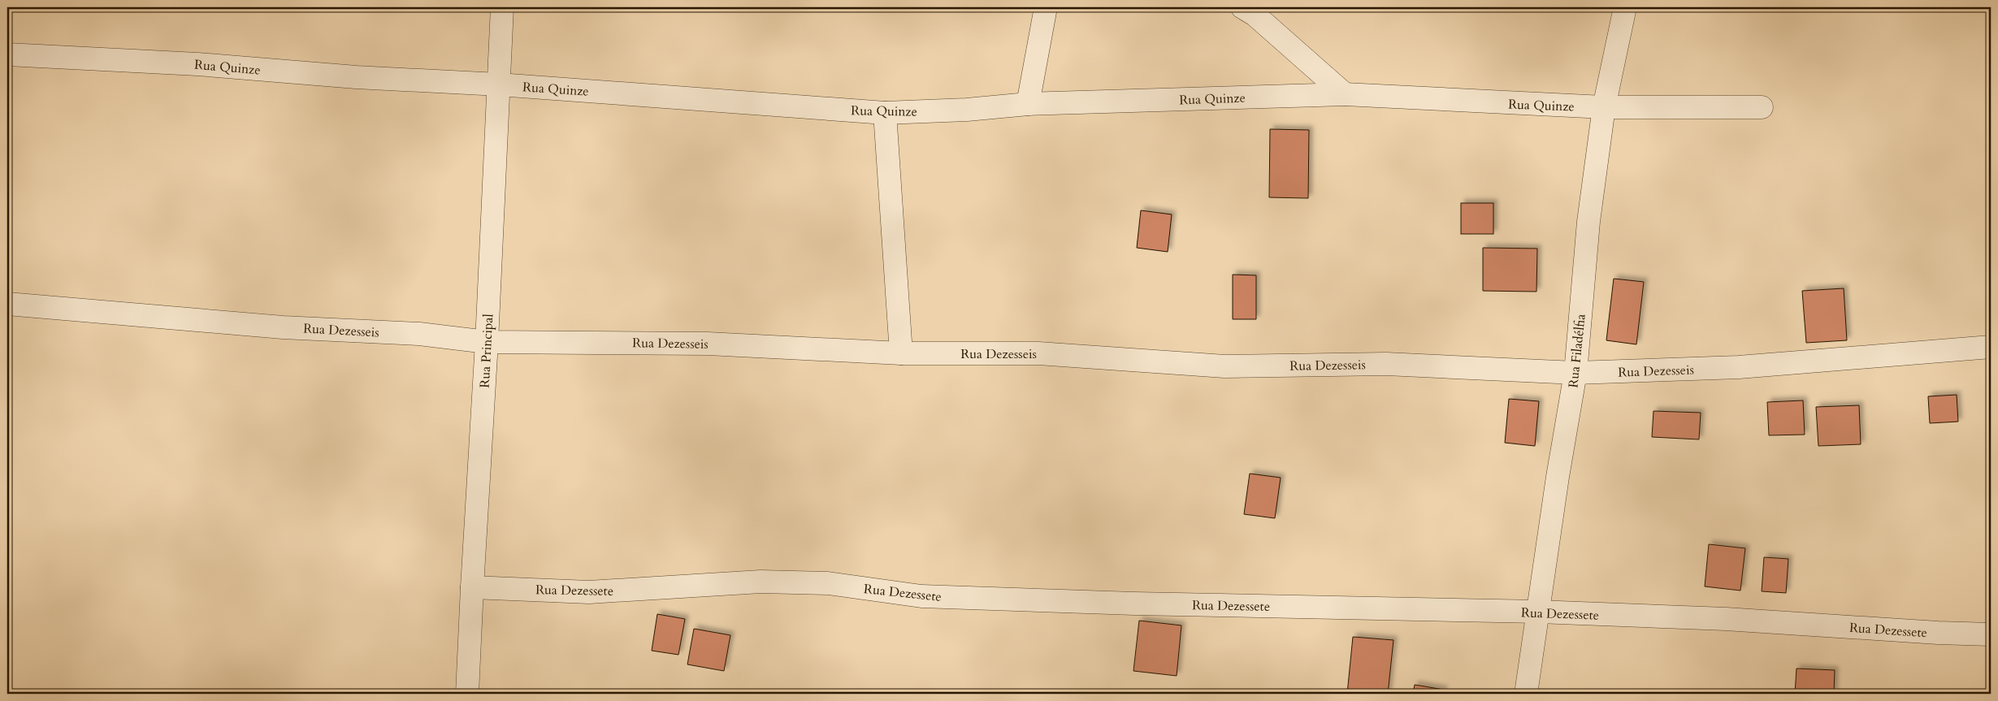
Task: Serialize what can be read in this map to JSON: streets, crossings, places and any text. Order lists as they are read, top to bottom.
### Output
{
  "streets": {
    "street": [
      "Rua Quinze",
      "Rua Dezesseis",
      "Rua Principal",
      "Rua Filadélfia",
      "Rua Dezessete"
    ]
  },
  "crossings": [
    ["Rua Quinze", "Rua Principal"],
    ["Rua Quinze", "Rua Filadélfia"],
    ["Rua Dezesseis", "Rua Principal"],
    ["Rua Dezesseis", "Rua Filadélfia"],
    ["Rua Principal", "Rua Dezessete"],
    ["Rua Filadélfia", "Rua Dezessete"]
  ]
}
